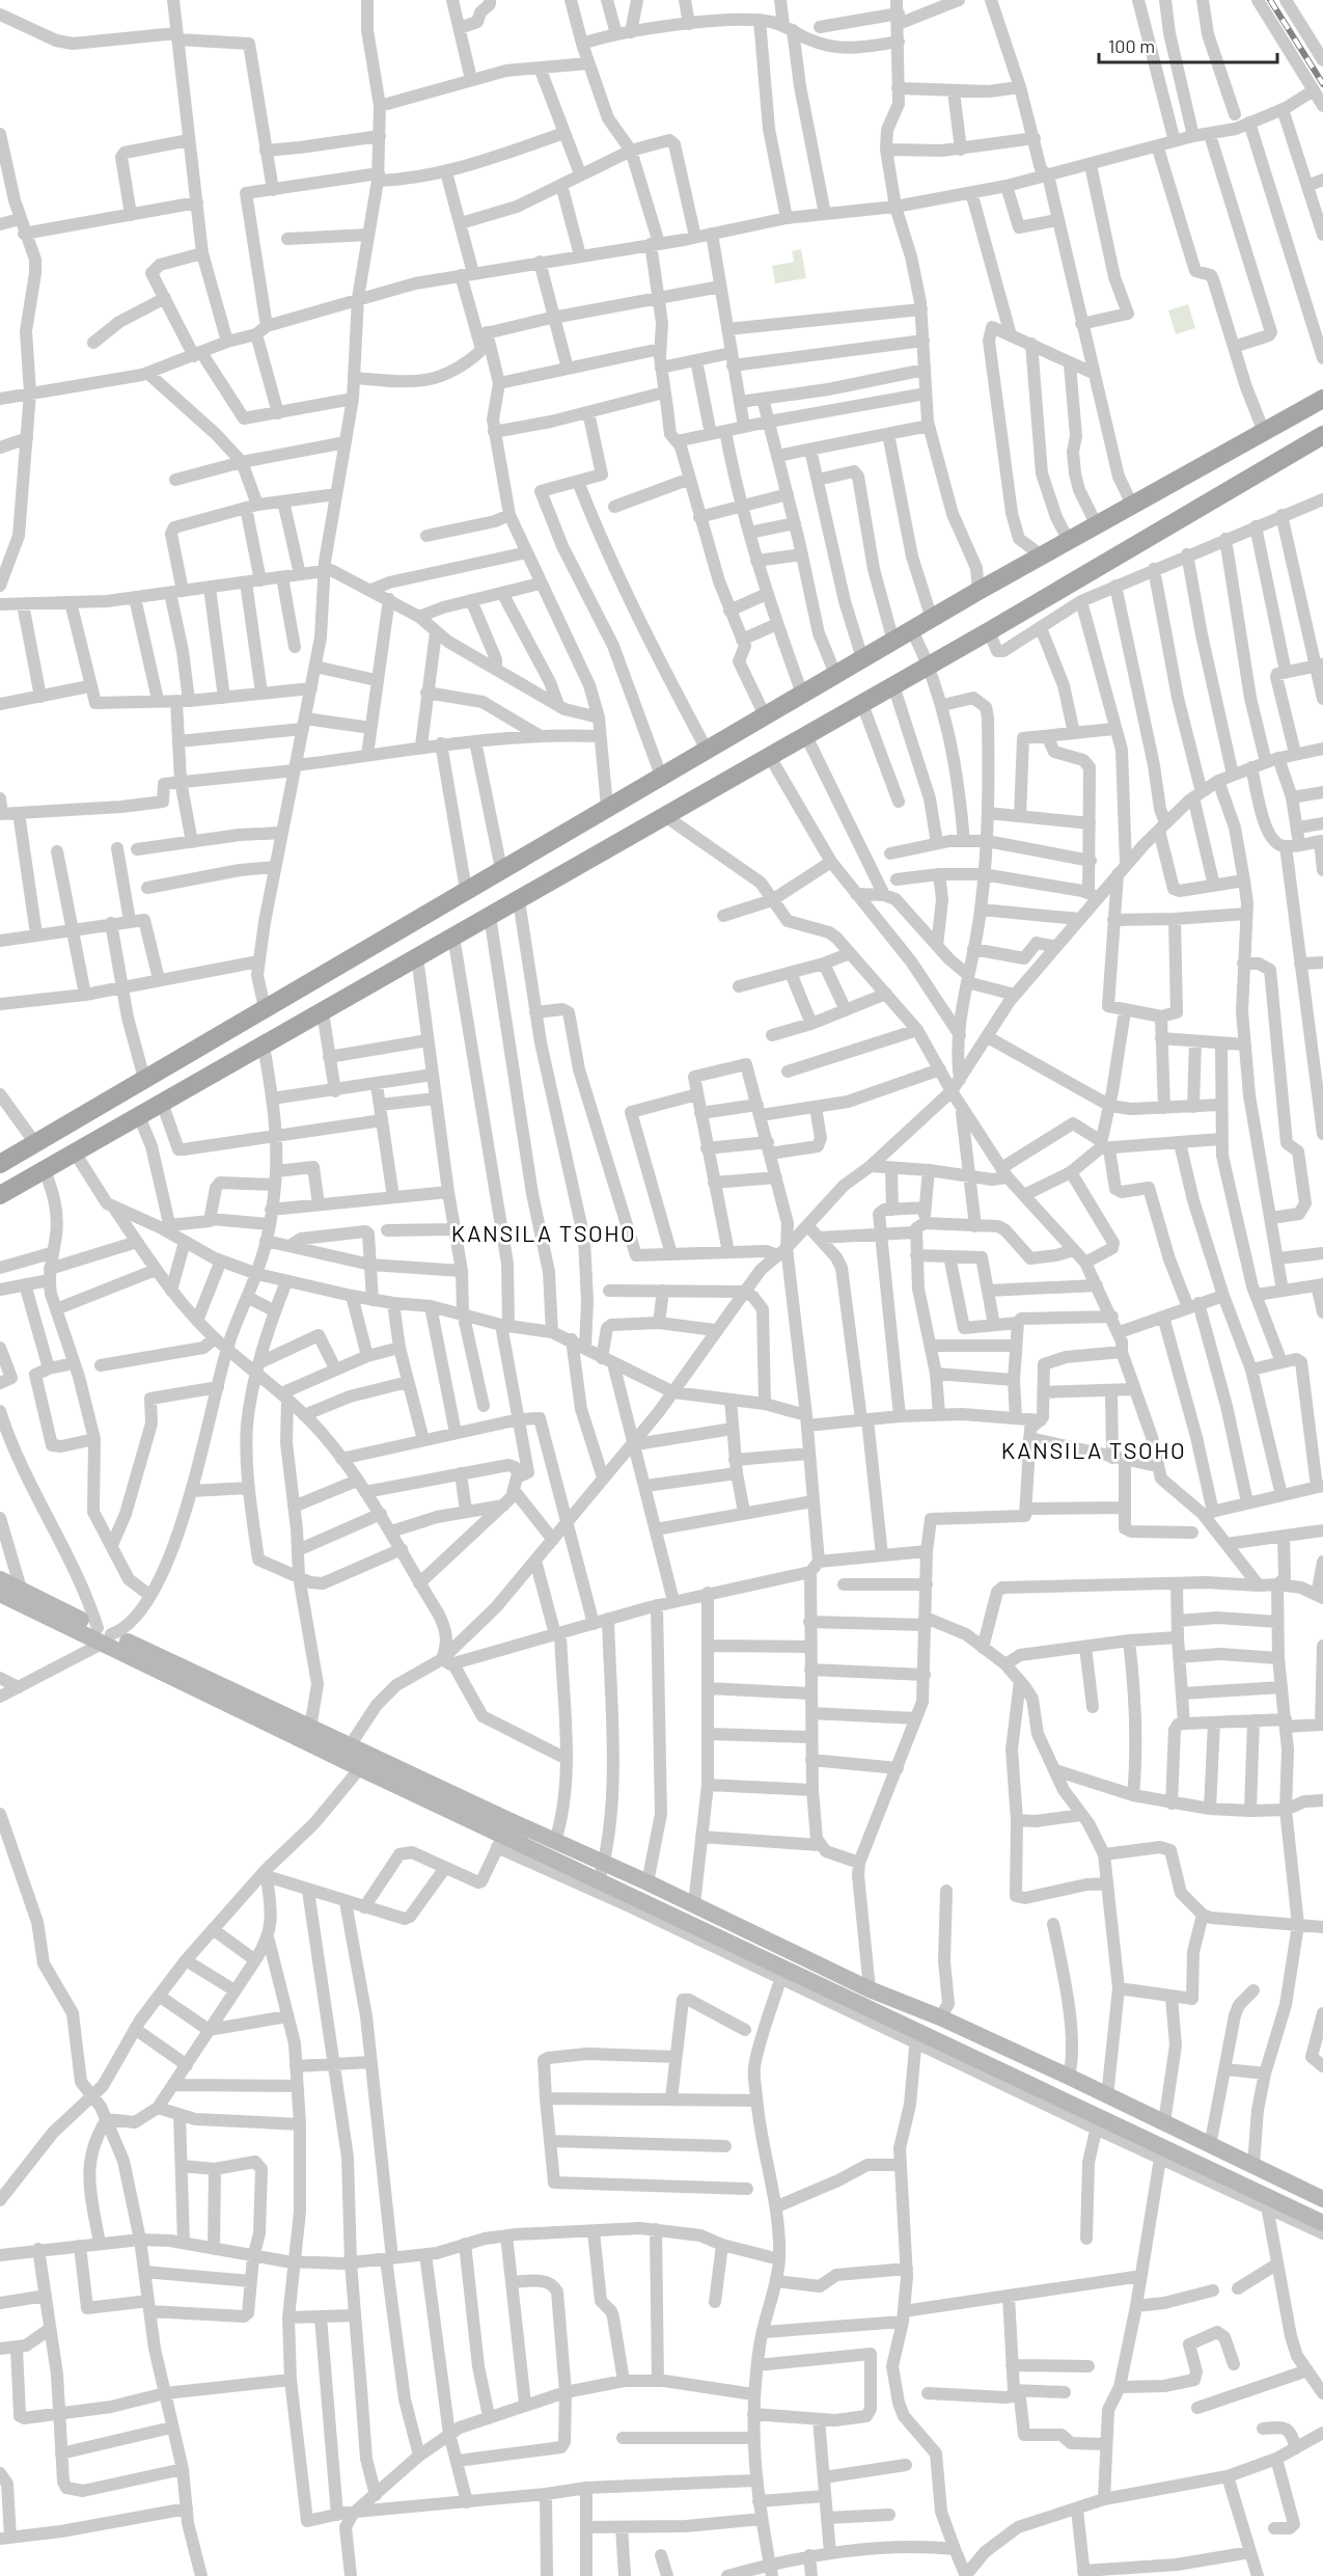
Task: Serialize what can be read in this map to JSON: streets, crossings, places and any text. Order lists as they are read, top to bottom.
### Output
{
  "districts": ["KANSILA TSOHO", "KANSILA TSOHO"],
  "scale_bar": "100 m"
}
